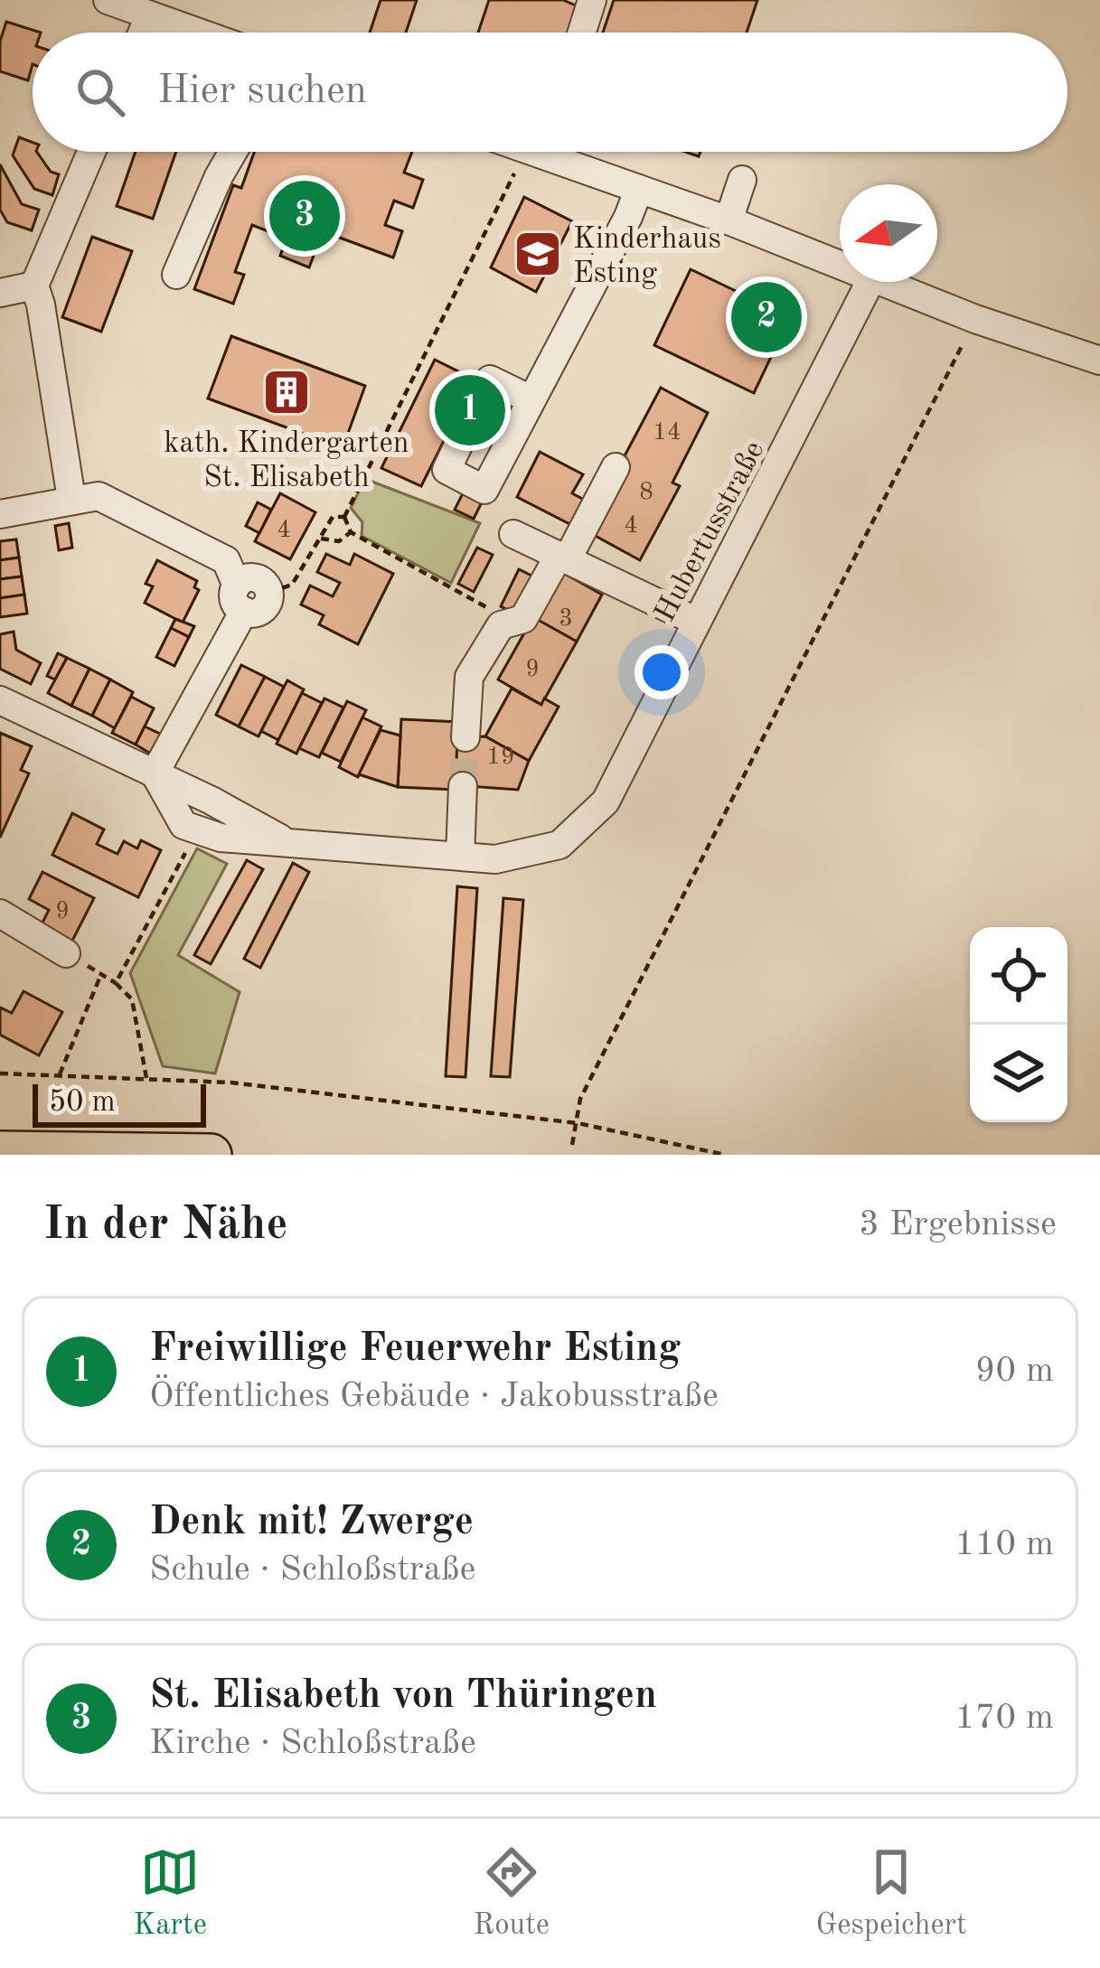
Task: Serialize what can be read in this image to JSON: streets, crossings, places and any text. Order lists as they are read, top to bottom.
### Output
{
  "streets": {
    "street": ["Hubertusstraße"]
  },
  "places": {
    "school or university": ["Kinderhaus Esting"],
    "building": ["kath. Kindergarten St. Elisabeth"]
  },
  "house_numbers": [
    "14",
    "8",
    "4",
    "4",
    "3",
    "9",
    "19",
    "9"
  ],
  "scale_bar": "50 m",
  "north": "left",
  "page": {
    "search": "Hier suchen",
    "pins": ["3", "2", "1"],
    "scale": "50 m",
    "heading": ["In der Nähe", "3 Ergebnisse"],
    "list": [
      {
        "mark": "1",
        "name": "Freiwillige Feuerwehr Esting",
        "note": "Öffentliches Gebäude · Jakobusstraße",
        "value": "90 m"
      },
      {
        "mark": "2",
        "name": "Denk mit! Zwerge",
        "note": "Schule · Schloßstraße",
        "value": "110 m"
      },
      {
        "mark": "3",
        "name": "St. Elisabeth von Thüringen",
        "note": "Kirche · Schloßstraße",
        "value": "170 m"
      }
    ],
    "nav": ["Karte", "Route", "Gespeichert"]
  }
}
